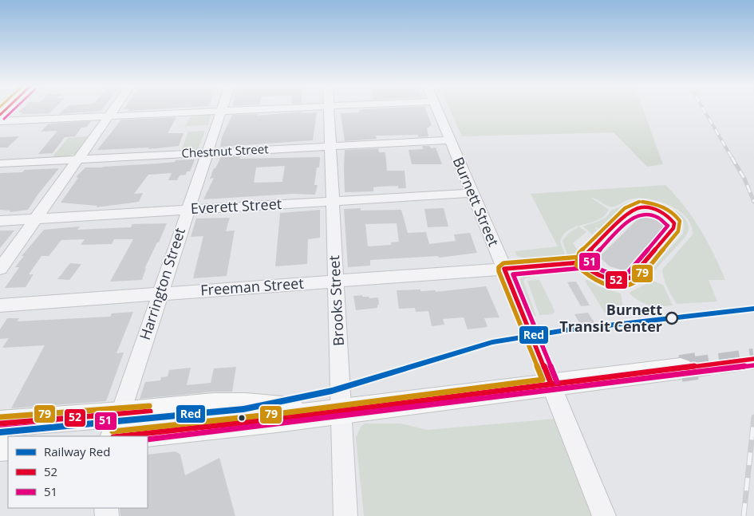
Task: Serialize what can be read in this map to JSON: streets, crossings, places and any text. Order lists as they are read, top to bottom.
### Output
{
  "streets": {
    "street": [
      "Chestnut Street",
      "Burnett Street",
      "Everett Street",
      "Harrington Street",
      "Freeman Street",
      "Brooks Street"
    ]
  },
  "crossings": [
    ["Chestnut Street", "Burnett Street"],
    ["Chestnut Street", "Harrington Street"],
    ["Chestnut Street", "Brooks Street"],
    ["Burnett Street", "Everett Street"],
    ["Burnett Street", "Freeman Street"],
    ["Everett Street", "Harrington Street"],
    ["Everett Street", "Brooks Street"],
    ["Harrington Street", "Freeman Street"],
    ["Freeman Street", "Brooks Street"]
  ],
  "places": ["Burnett Transit Center"],
  "lines": [
    "transit line 52",
    "transit line 51",
    "transit line 79",
    "rail line Red"
  ],
  "legend": ["Railway Red", "52", "51"]
}
